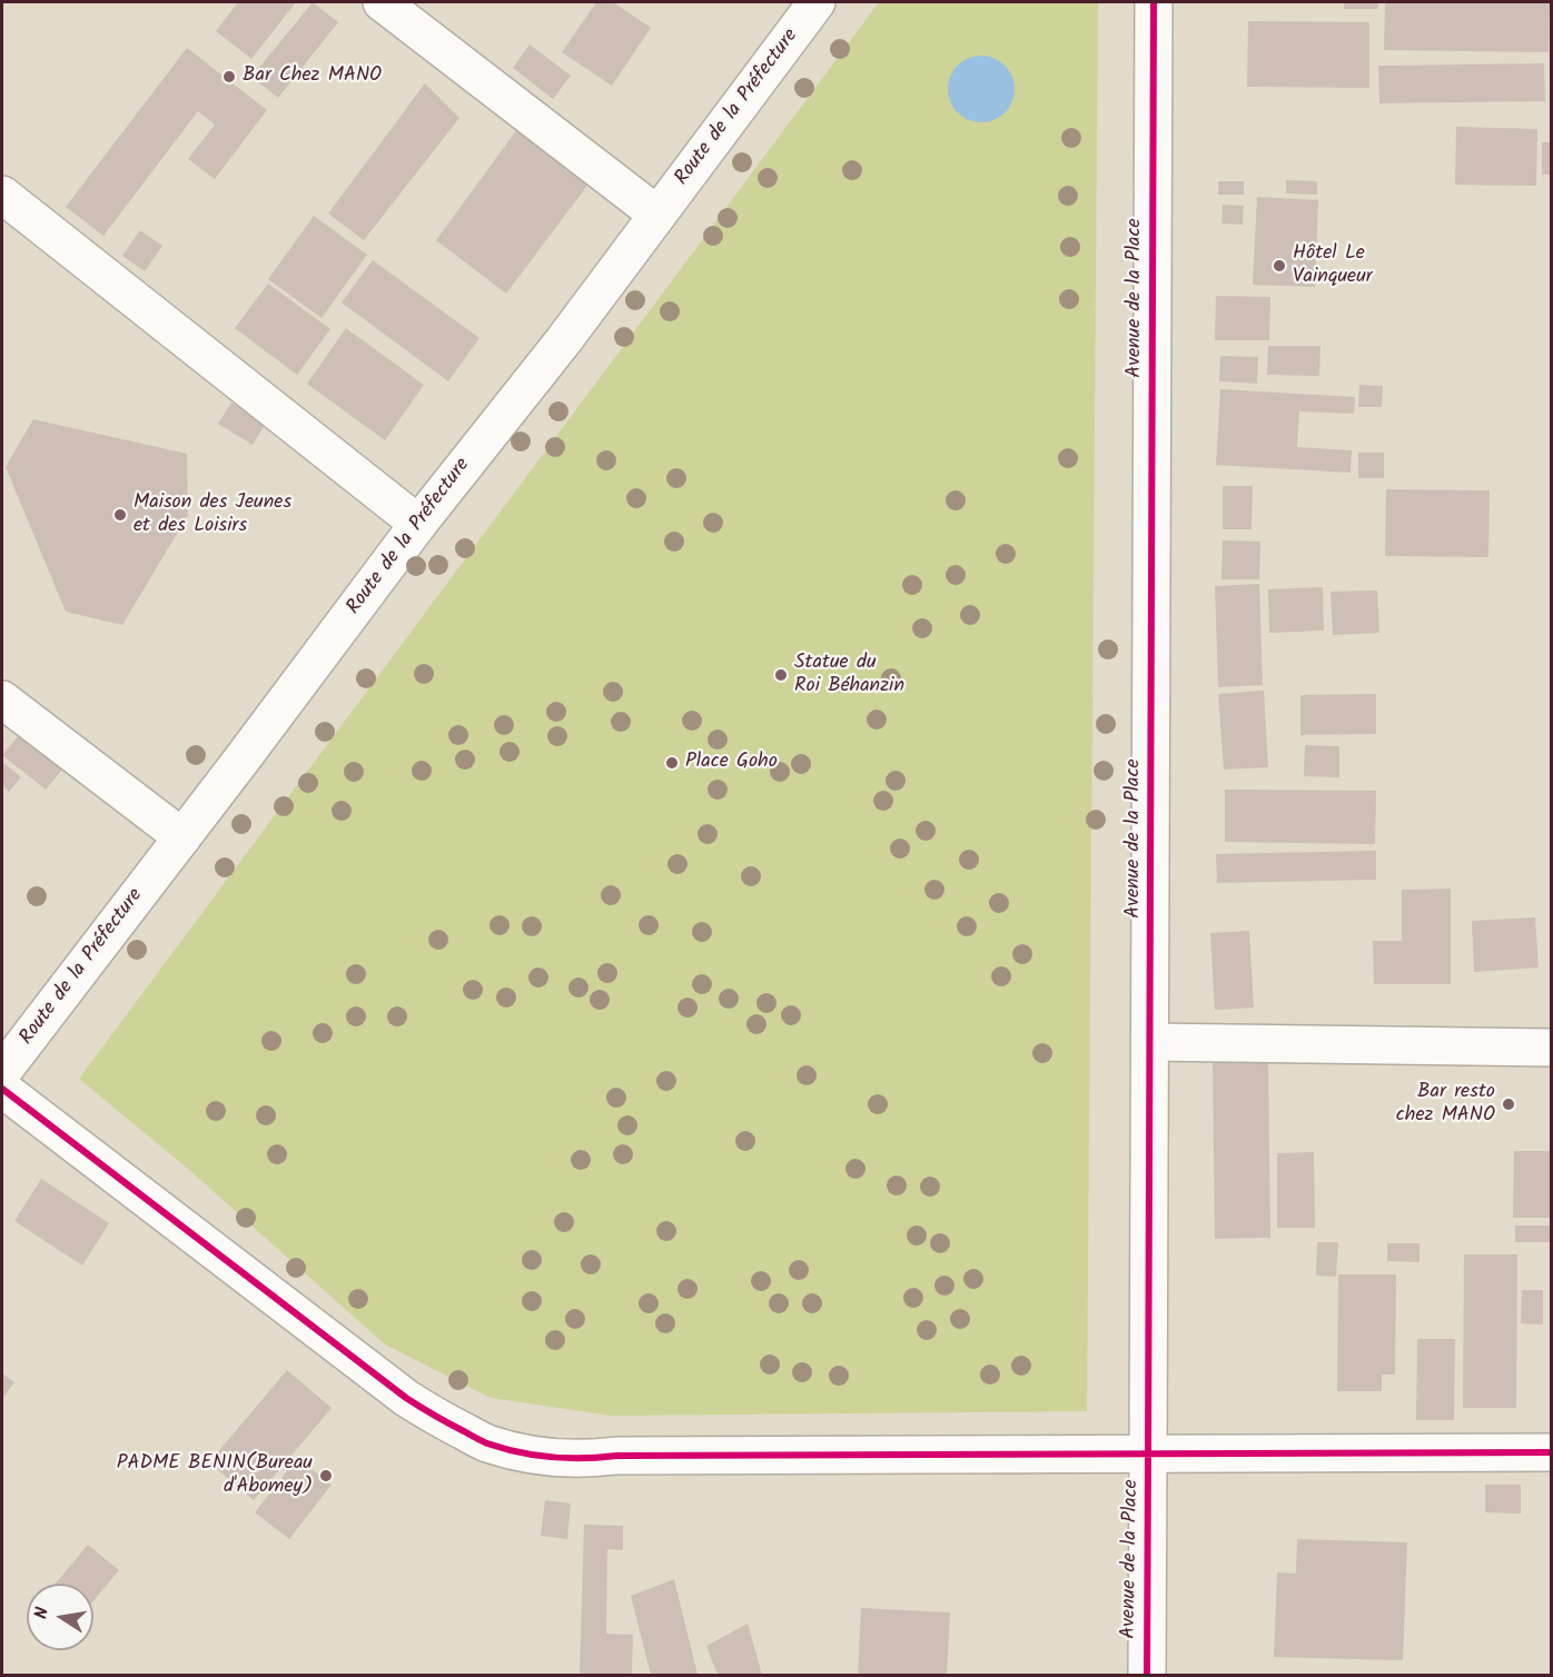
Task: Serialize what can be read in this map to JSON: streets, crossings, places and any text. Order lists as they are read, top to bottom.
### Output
{
  "streets": {
    "street": ["Route de la Préfecture", "Avenue de la Place"]
  },
  "places": [
    "Bar Chez MANO",
    "Hôtel Le Vainqueur",
    "Maison des Jeunes et des Loisirs",
    "Statue du Roi Béhanzin",
    "Place Goho",
    "Bar resto chez MANO",
    "PADME BENIN(Bureau d'Abomey)"
  ],
  "north": "left"
}
